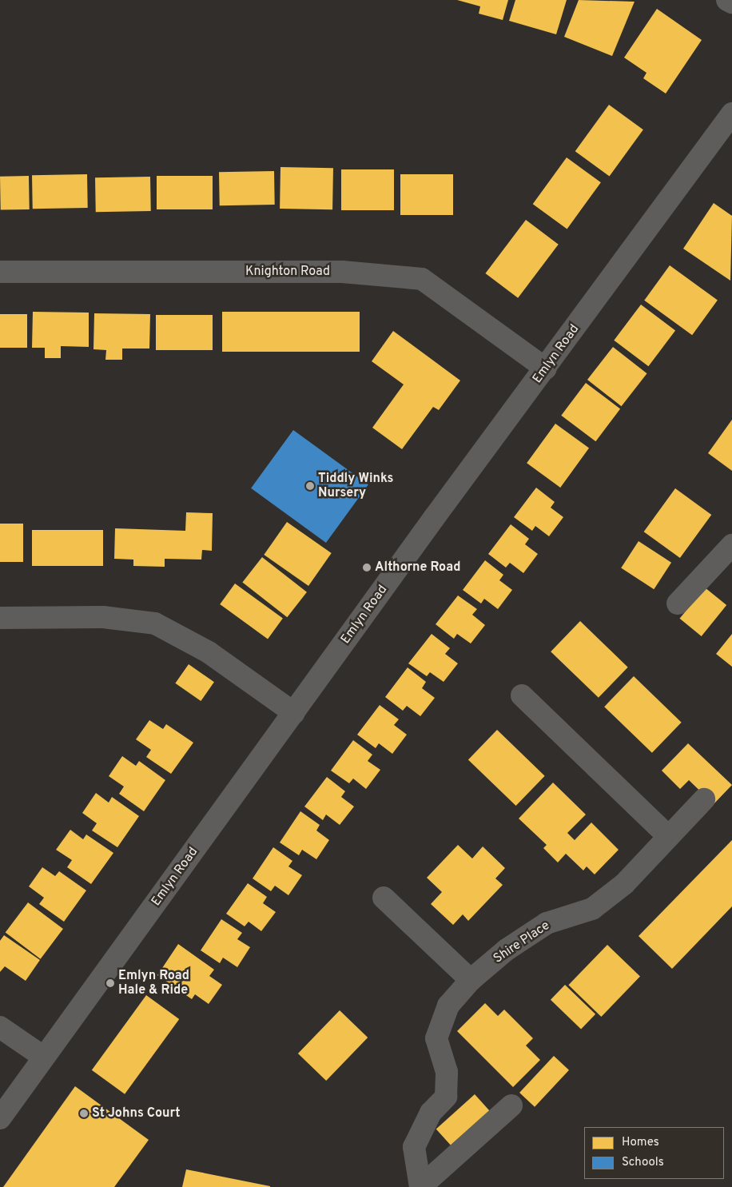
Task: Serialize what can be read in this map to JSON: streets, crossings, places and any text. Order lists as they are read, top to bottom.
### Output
{
  "streets": {
    "street": ["Knighton Road", "Emlyn Road", "Shire Place"]
  },
  "crossings": [
    ["Knighton Road", "Emlyn Road"]
  ],
  "places": [
    "Tiddly Winks Nursery",
    "Althorne Road",
    "Emlyn Road Hale & Ride",
    "St Johns Court"
  ],
  "legend": ["Homes", "Schools"]
}
